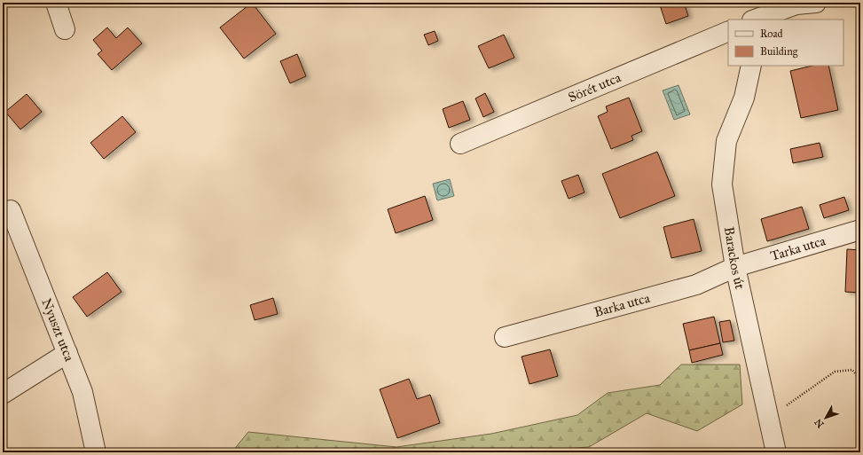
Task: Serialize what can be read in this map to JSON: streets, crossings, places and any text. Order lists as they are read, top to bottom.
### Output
{
  "streets": {
    "street": [
      "Sörét utca",
      "Tarka utca",
      "Barackos út",
      "Barka utca",
      "Nyuszt utca"
    ]
  },
  "crossings": [
    ["Tarka utca", "Barackos út"],
    ["Tarka utca", "Barka utca"],
    ["Barackos út", "Barka utca"]
  ],
  "legend": ["Road", "Building"],
  "north": "bottom left"
}
